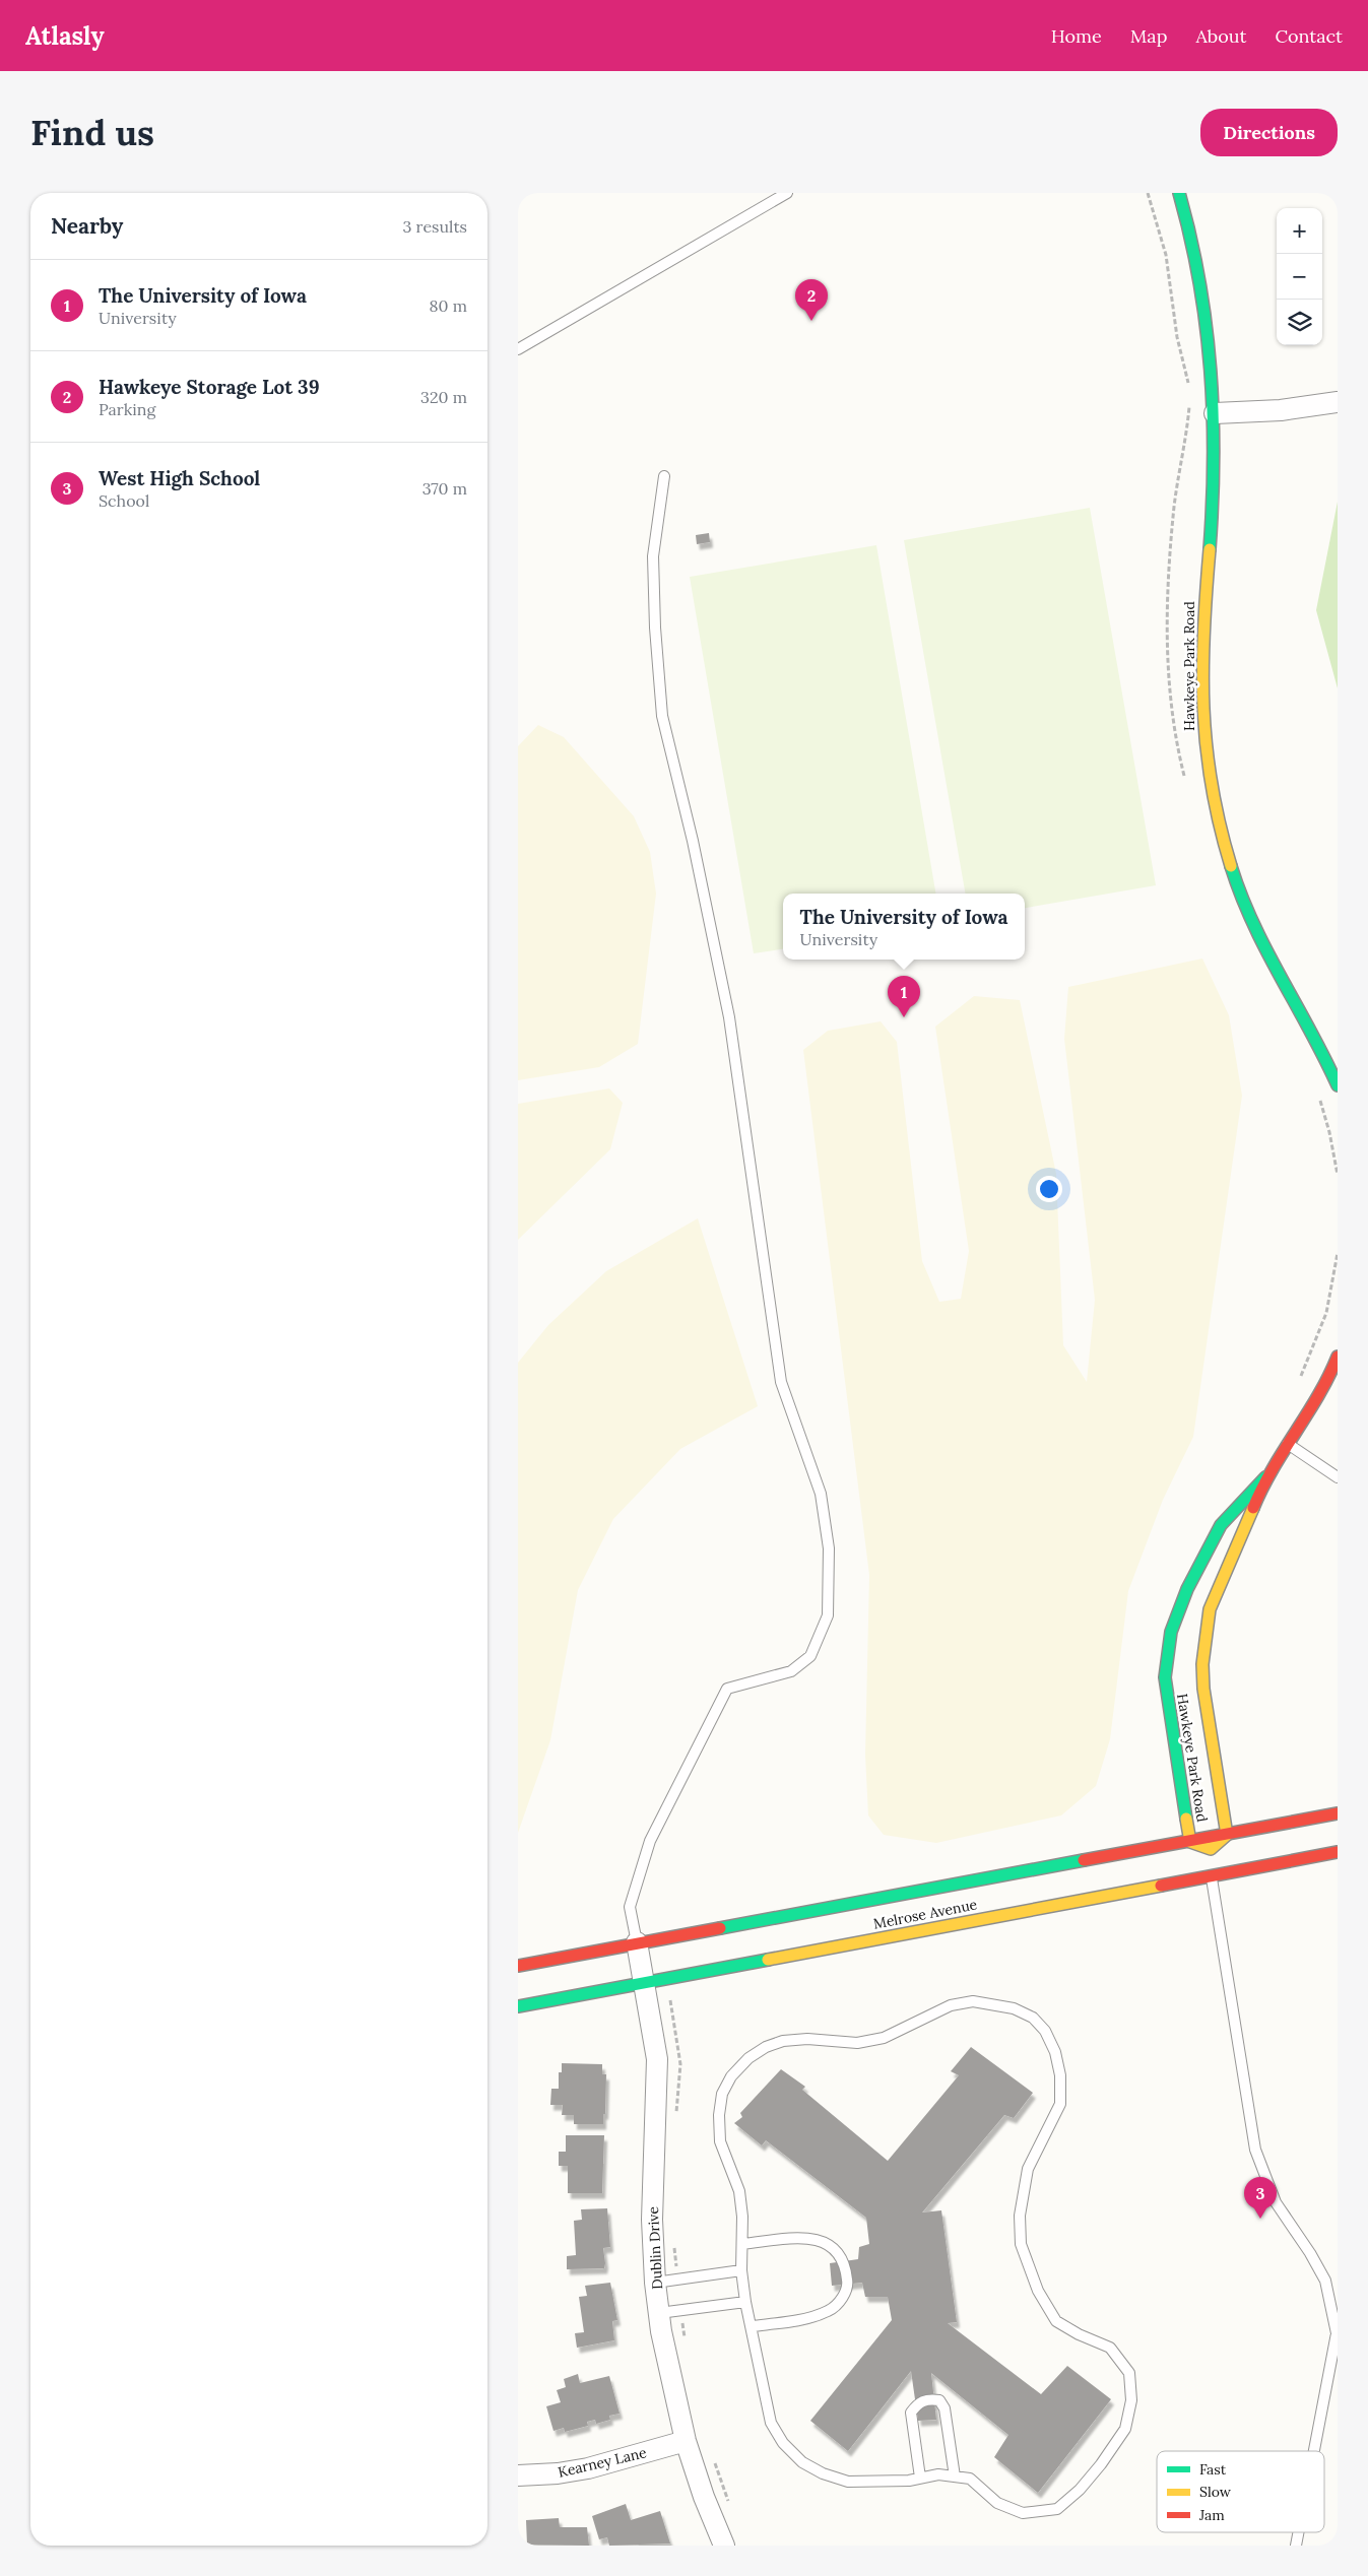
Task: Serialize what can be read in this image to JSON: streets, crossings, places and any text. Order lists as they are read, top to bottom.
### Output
{
  "streets": {
    "street": [
      "Hawkeye Park Road",
      "Melrose Avenue",
      "Dublin Drive",
      "Kearney Lane"
    ]
  },
  "crossings": [
    ["Hawkeye Park Road", "Melrose Avenue"],
    ["Melrose Avenue", "Dublin Drive"],
    ["Dublin Drive", "Kearney Lane"]
  ],
  "legend": ["Fast", "Slow", "Jam"],
  "page": {
    "header": "Atlasly",
    "nav": [
      "Home",
      "Map",
      "About",
      "Contact"
    ],
    "buttons": "Directions",
    "title": "Find us",
    "heading": ["Nearby", "3 results"],
    "map_buttons": ["+", "−"],
    "list": [
      {
        "mark": "1",
        "name": "The University of Iowa",
        "note": "University",
        "value": "80 m"
      },
      {
        "mark": "2",
        "name": "Hawkeye Storage Lot 39",
        "note": "Parking",
        "value": "320 m"
      },
      {
        "mark": "3",
        "name": "West High School",
        "note": "School",
        "value": "370 m"
      }
    ],
    "pins": ["2", "1", "3"],
    "popup": ["The University of Iowa", "University"]
  }
}
